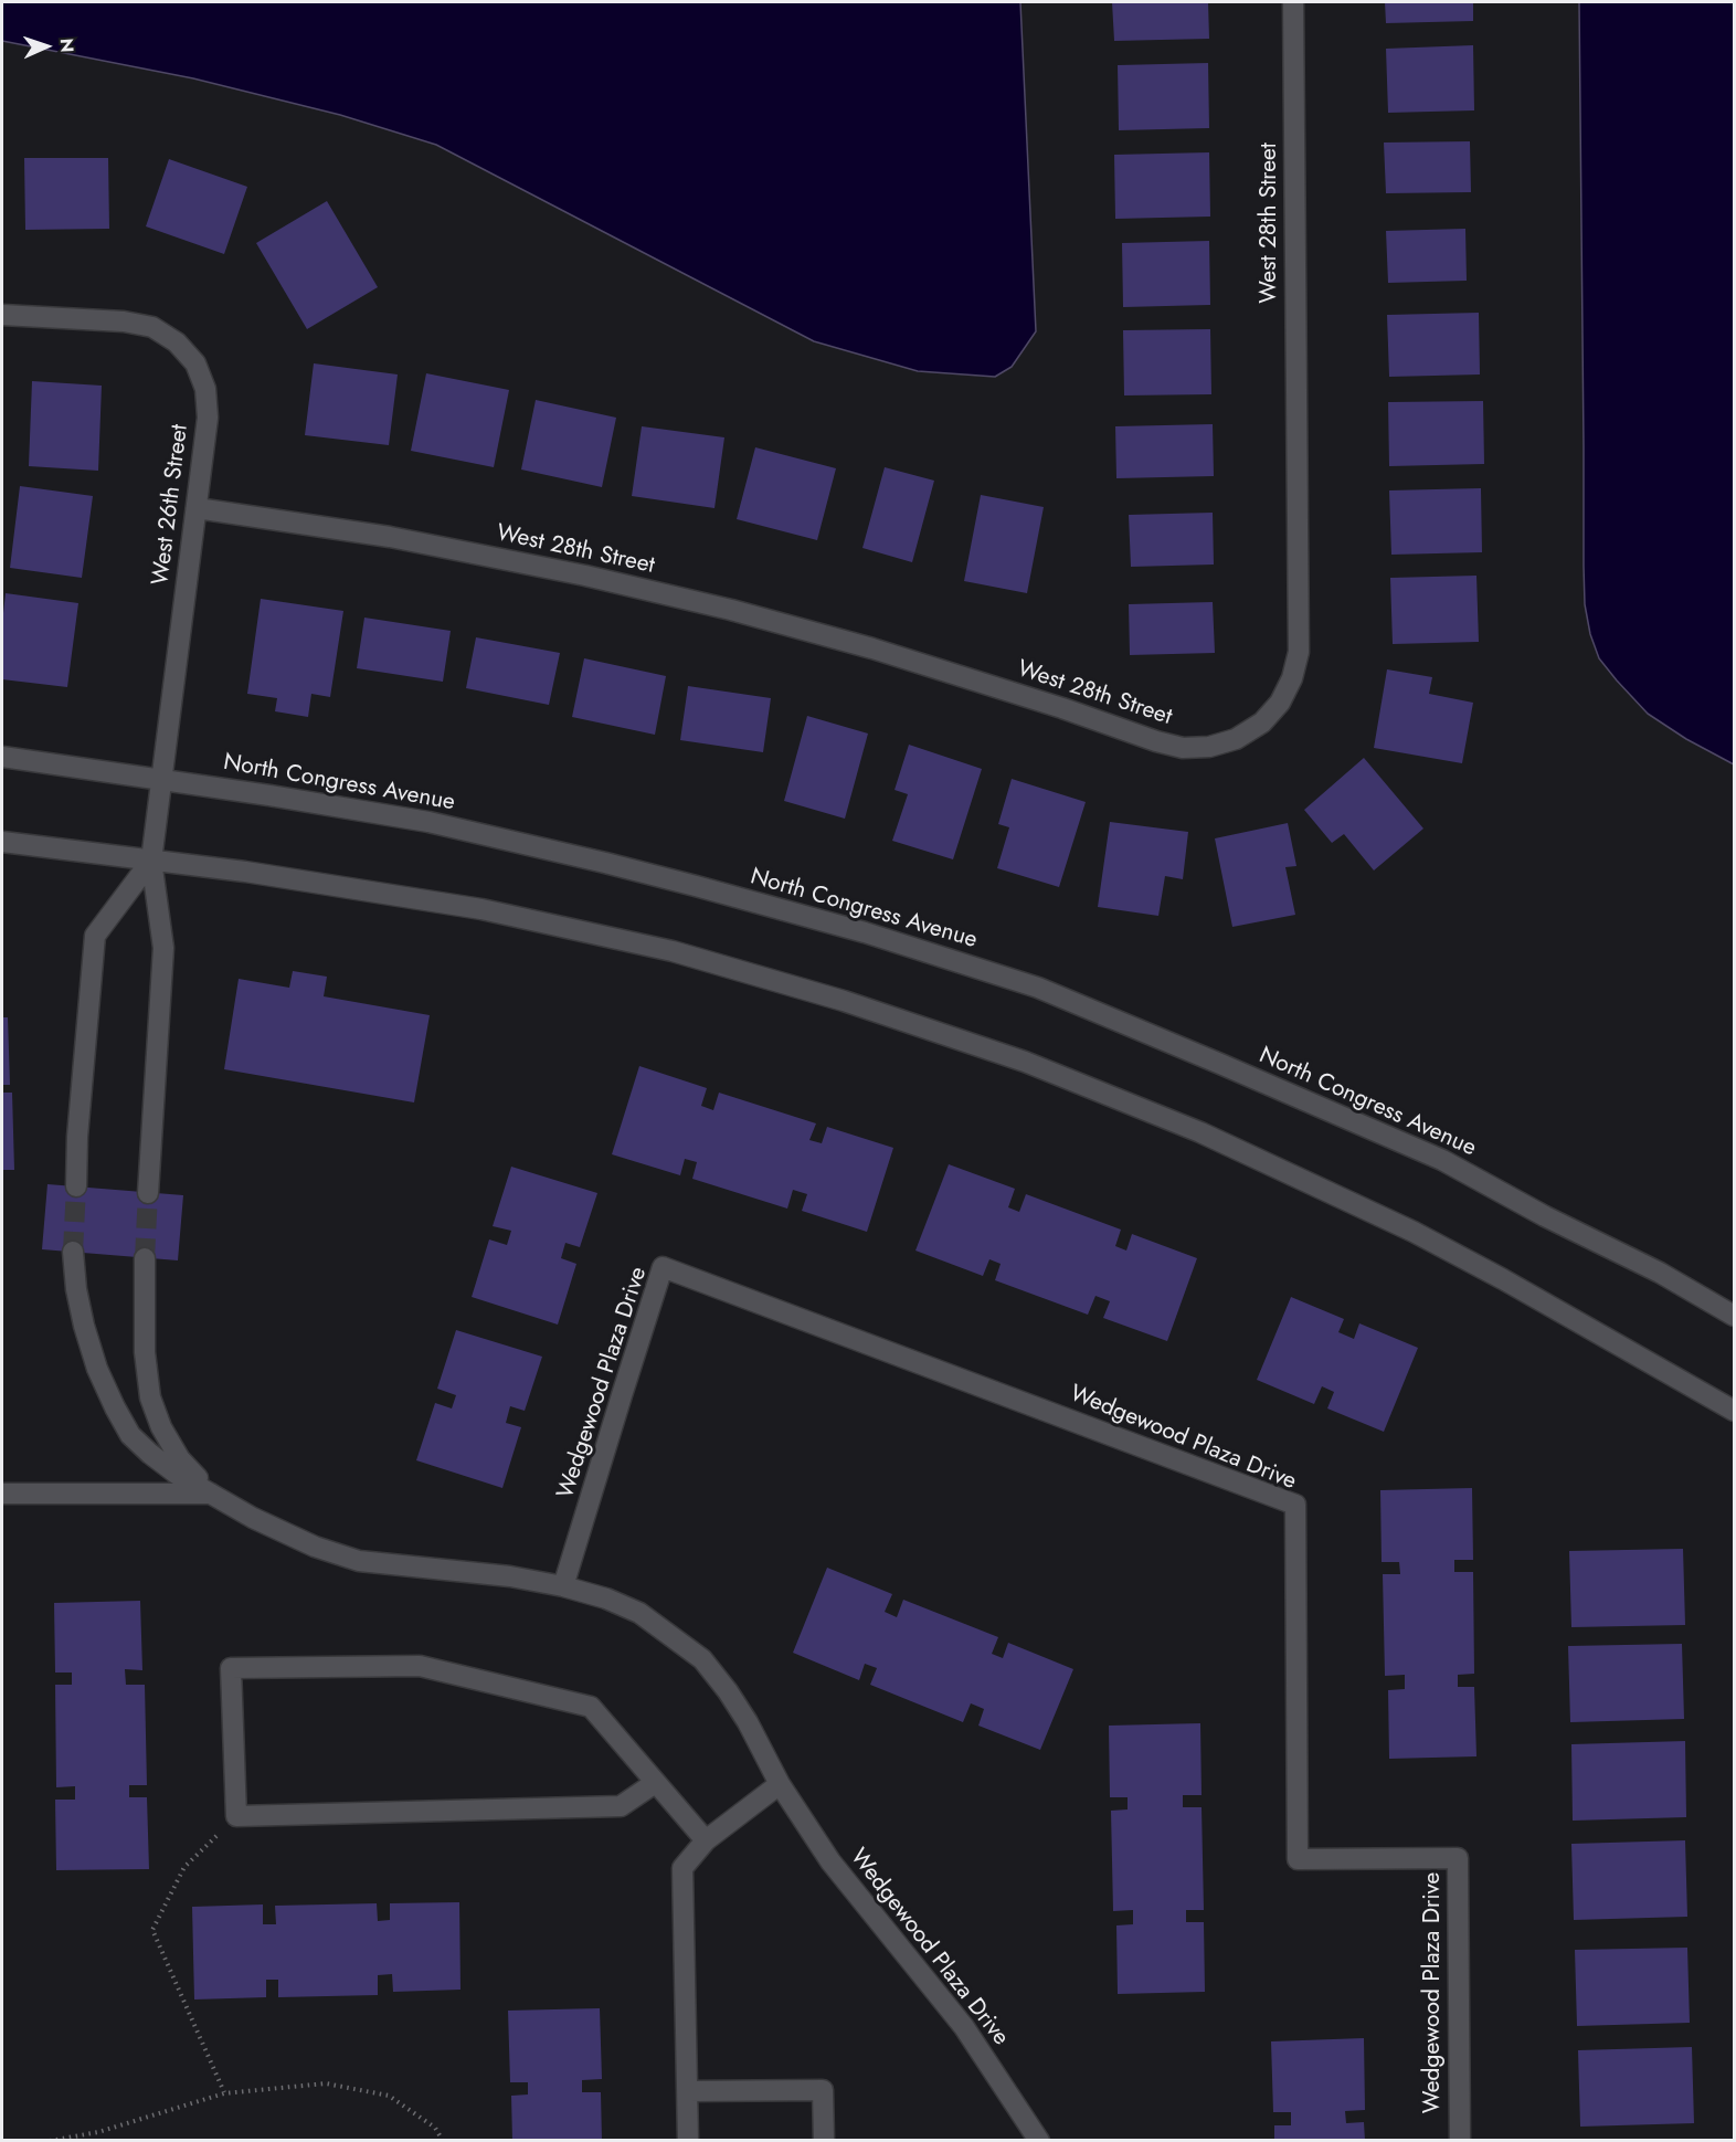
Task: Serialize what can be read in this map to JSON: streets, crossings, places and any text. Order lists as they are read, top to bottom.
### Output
{
  "streets": {
    "street": [
      "West 28th Street",
      "West 26th Street",
      "North Congress Avenue",
      "Wedgewood Plaza Drive"
    ]
  },
  "crossings": [
    ["West 28th Street", "West 26th Street"],
    ["West 26th Street", "North Congress Avenue"]
  ],
  "north": "right"
}
